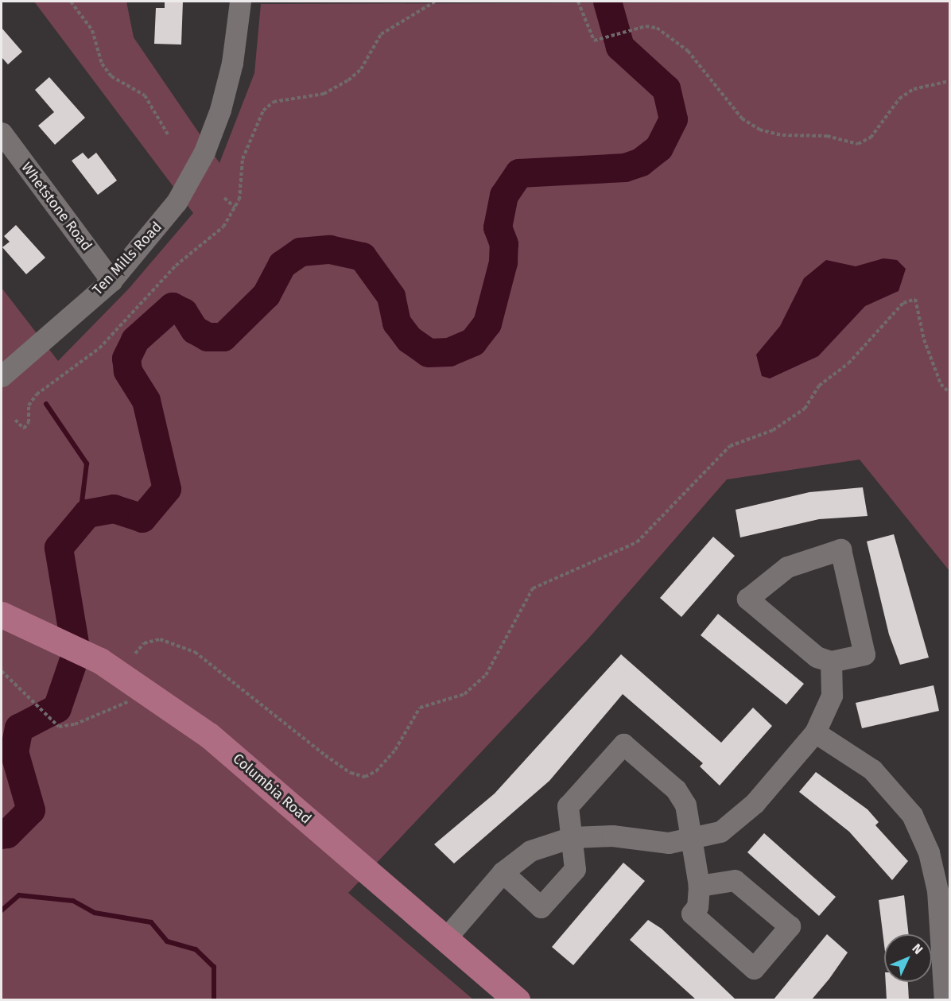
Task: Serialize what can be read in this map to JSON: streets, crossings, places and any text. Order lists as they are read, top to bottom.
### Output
{
  "streets": {
    "main road": ["Columbia Road"],
    "street": ["Whetstone Road", "Ten Mills Road"]
  },
  "crossings": [
    ["Whetstone Road", "Ten Mills Road"]
  ],
  "north": "top right"
}
